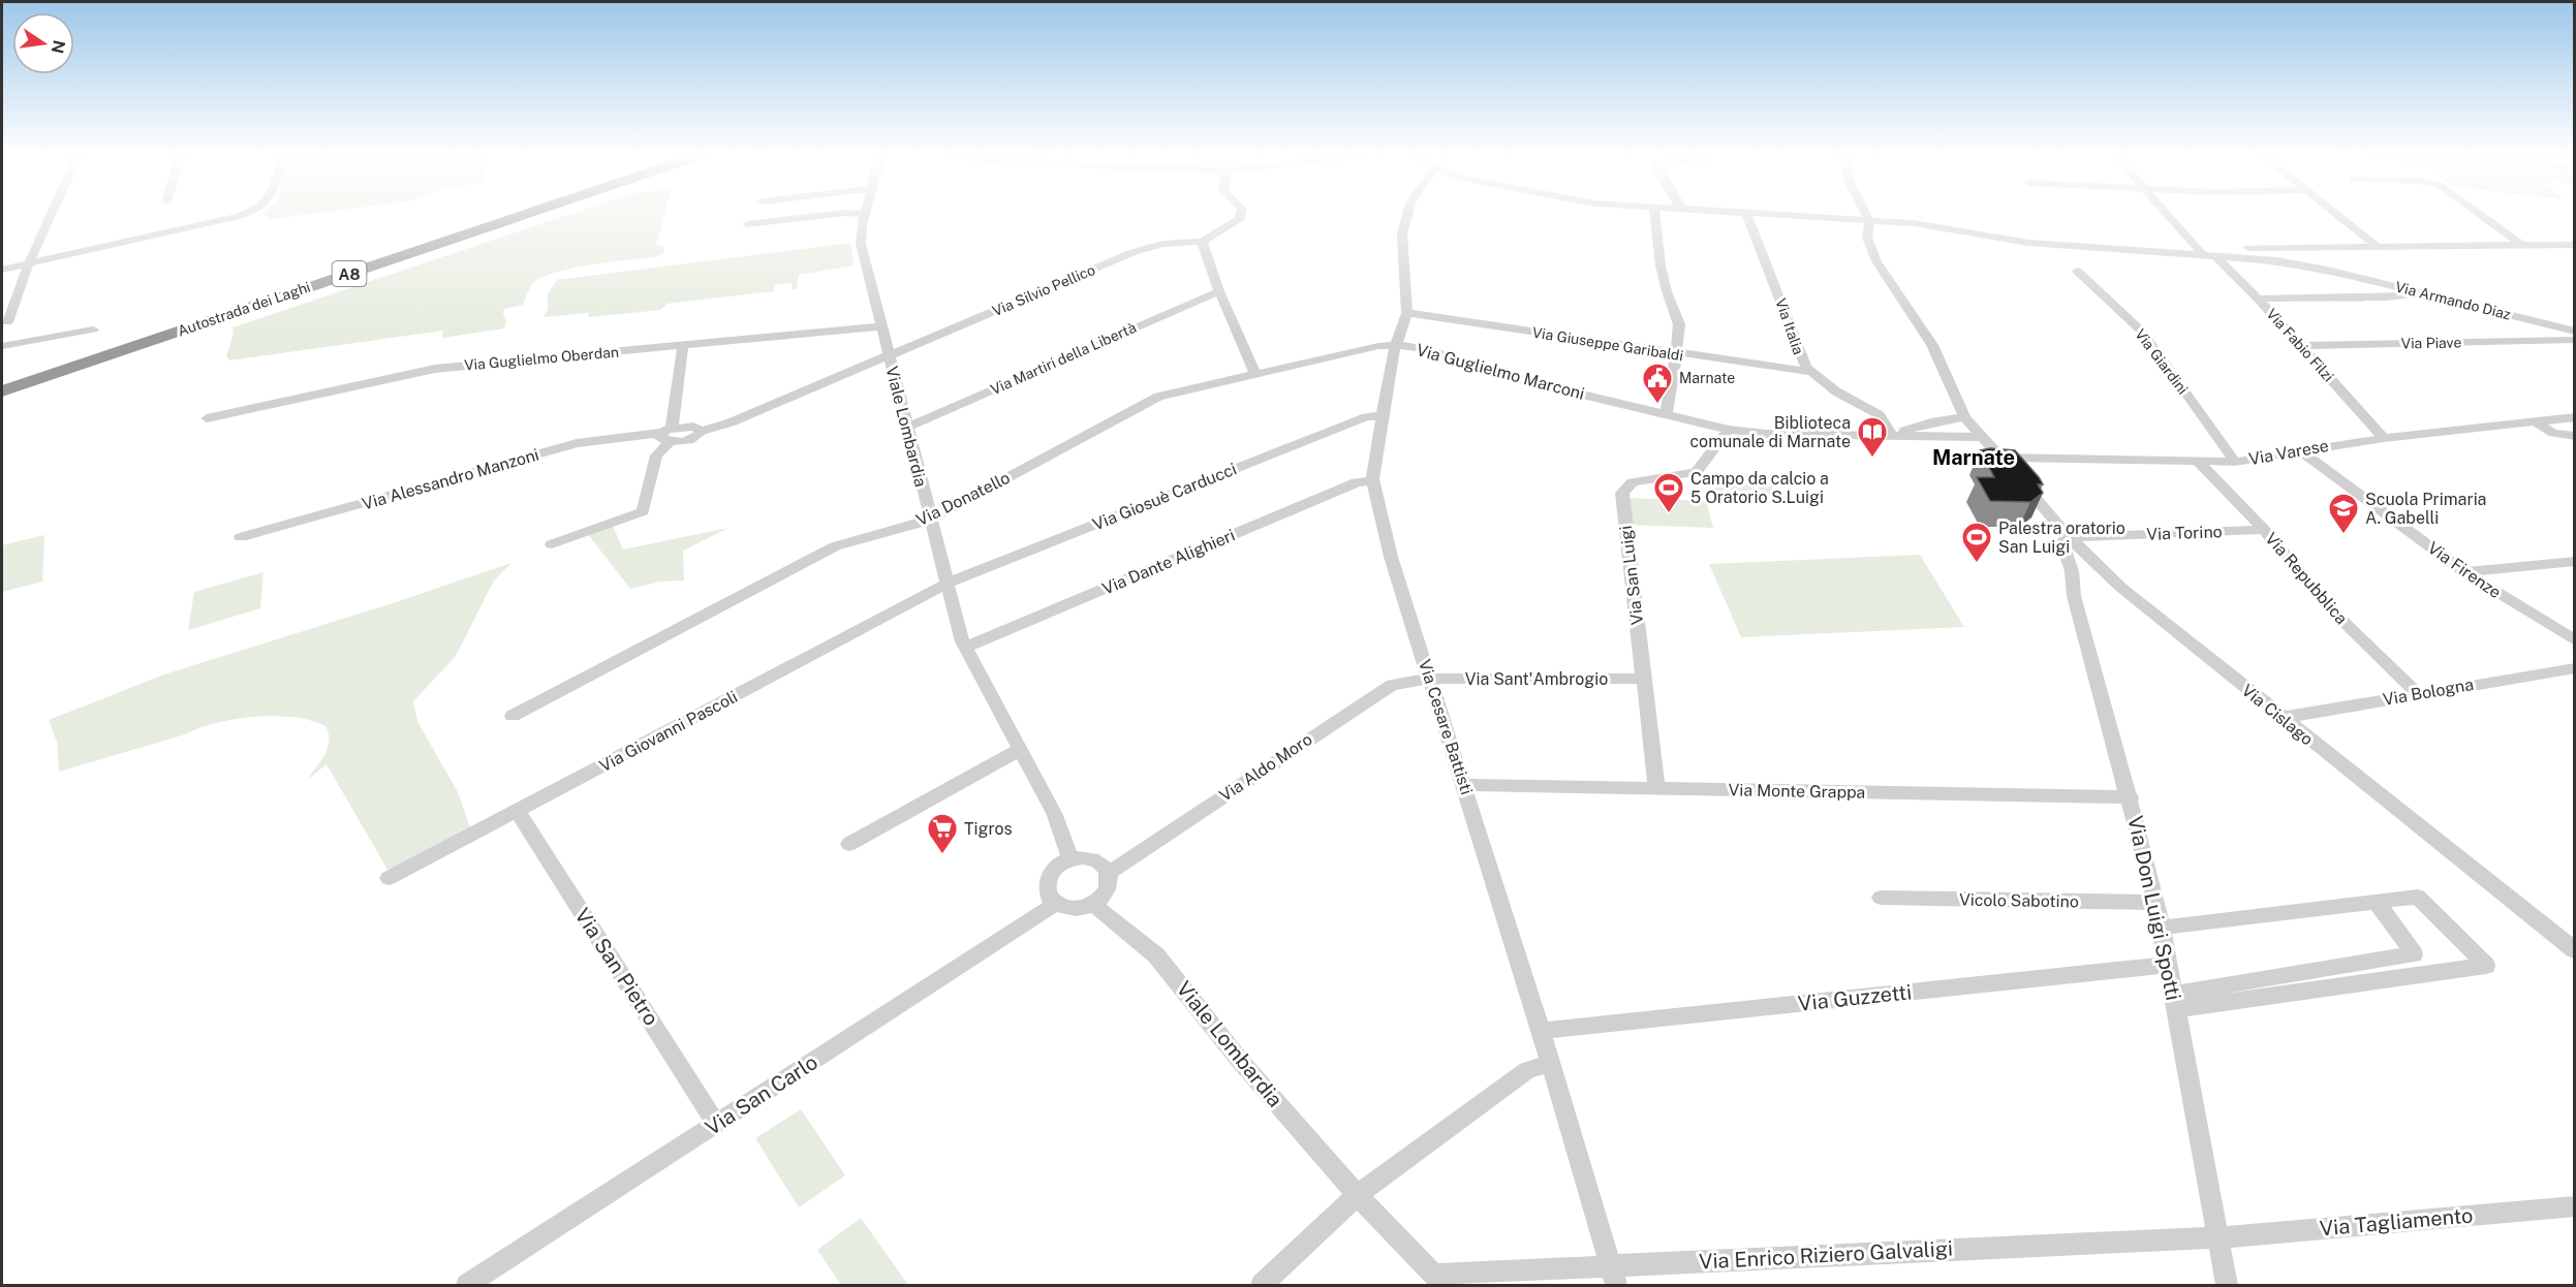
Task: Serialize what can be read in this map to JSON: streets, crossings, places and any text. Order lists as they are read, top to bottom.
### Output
{
  "streets": {
    "highway": ["A8", "Autostrada dei Laghi"],
    "street": [
      "Via Silvio Pellico",
      "Via Armando Diaz",
      "Via Italia",
      "Via Piave",
      "Via Giuseppe Garibaldi",
      "Via Fabio Filzi",
      "Via Guglielmo Oberdan",
      "Via Martiri della Libertà",
      "Via Giardini",
      "Via Guglielmo Marconi",
      "Viale Lombardia",
      "Via Varese",
      "Via Alessandro Manzoni",
      "Via Giosuè Carducci",
      "Via Donatello",
      "Via Torino",
      "Via Dante Alighieri",
      "Via Firenze",
      "Via San Luigi",
      "Via Repubblica",
      "Via Sant'Ambrogio",
      "Via Bologna",
      "Via Cislago",
      "Via Cesare Battisti",
      "Via Giovanni Pascoli",
      "Via Aldo Moro",
      "Via Monte Grappa",
      "Vicolo Sabotino",
      "Via Don Luigi Spotti",
      "Via San Pietro",
      "Via Guzzetti",
      "Via San Carlo",
      "Via Tagliamento",
      "Via Enrico Riziero Galvaligi"
    ]
  },
  "crossings": [
    ["Via Silvio Pellico", "Viale Lombardia"],
    ["Via Silvio Pellico", "Via Alessandro Manzoni"],
    ["Via Armando Diaz", "Via Piave"],
    ["Via Armando Diaz", "Via Fabio Filzi"],
    ["Via Italia", "Via Giuseppe Garibaldi"],
    ["Via Italia", "Via Guglielmo Marconi"],
    ["Via Piave", "Via Fabio Filzi"],
    ["Via Giuseppe Garibaldi", "Via Cesare Battisti"],
    ["Via Fabio Filzi", "Via Varese"],
    ["Via Guglielmo Oberdan", "Viale Lombardia"],
    ["Via Martiri della Libertà", "Viale Lombardia"],
    ["Via Giardini", "Via Varese"],
    ["Via Guglielmo Marconi", "Via Donatello"],
    ["Via Guglielmo Marconi", "Via San Luigi"],
    ["Via Guglielmo Marconi", "Via Cislago"],
    ["Via Guglielmo Marconi", "Via Cesare Battisti"],
    ["Viale Lombardia", "Via Alessandro Manzoni"],
    ["Viale Lombardia", "Via Giosuè Carducci"],
    ["Viale Lombardia", "Via Donatello"],
    ["Viale Lombardia", "Via Dante Alighieri"],
    ["Viale Lombardia", "Via Giovanni Pascoli"],
    ["Viale Lombardia", "Via Aldo Moro"],
    ["Viale Lombardia", "Via San Carlo"],
    ["Viale Lombardia", "Via Enrico Riziero Galvaligi"],
    ["Via Varese", "Via Firenze"],
    ["Via Varese", "Via Repubblica"],
    ["Via Varese", "Via Cislago"],
    ["Via Giosuè Carducci", "Via Cesare Battisti"],
    ["Via Giosuè Carducci", "Via Giovanni Pascoli"],
    ["Via Donatello", "Via Cesare Battisti"],
    ["Via Torino", "Via Repubblica"],
    ["Via Torino", "Via Cislago"],
    ["Via Torino", "Via Don Luigi Spotti"],
    ["Via Dante Alighieri", "Via Cesare Battisti"],
    ["Via San Luigi", "Via Sant'Ambrogio"],
    ["Via San Luigi", "Via Monte Grappa"],
    ["Via Repubblica", "Via Bologna"],
    ["Via Sant'Ambrogio", "Via Cesare Battisti"],
    ["Via Sant'Ambrogio", "Via Aldo Moro"],
    ["Via Bologna", "Via Cislago"],
    ["Via Cislago", "Via Don Luigi Spotti"],
    ["Via Cesare Battisti", "Via Aldo Moro"],
    ["Via Cesare Battisti", "Via Monte Grappa"],
    ["Via Cesare Battisti", "Via Guzzetti"],
    ["Via Cesare Battisti", "Via Enrico Riziero Galvaligi"],
    ["Via Giovanni Pascoli", "Via San Pietro"],
    ["Via Aldo Moro", "Via San Carlo"],
    ["Via Monte Grappa", "Via Don Luigi Spotti"],
    ["Vicolo Sabotino", "Via Don Luigi Spotti"],
    ["Via Don Luigi Spotti", "Via Guzzetti"],
    ["Via Don Luigi Spotti", "Via Tagliamento"],
    ["Via Don Luigi Spotti", "Via Enrico Riziero Galvaligi"],
    ["Via San Pietro", "Via San Carlo"],
    ["Via Tagliamento", "Via Enrico Riziero Galvaligi"]
  ],
  "districts": ["Marnate"],
  "places": {
    "public building": ["Marnate"],
    "library": ["Biblioteca comunale di Marnate"],
    "sports": ["Campo da calcio a 5 Oratorio S.Luigi", "Palestra oratorio San Luigi"],
    "school or university": ["Scuola Primaria A. Gabelli"],
    "supermarket": ["Tigros"]
  },
  "north": "right"
}
